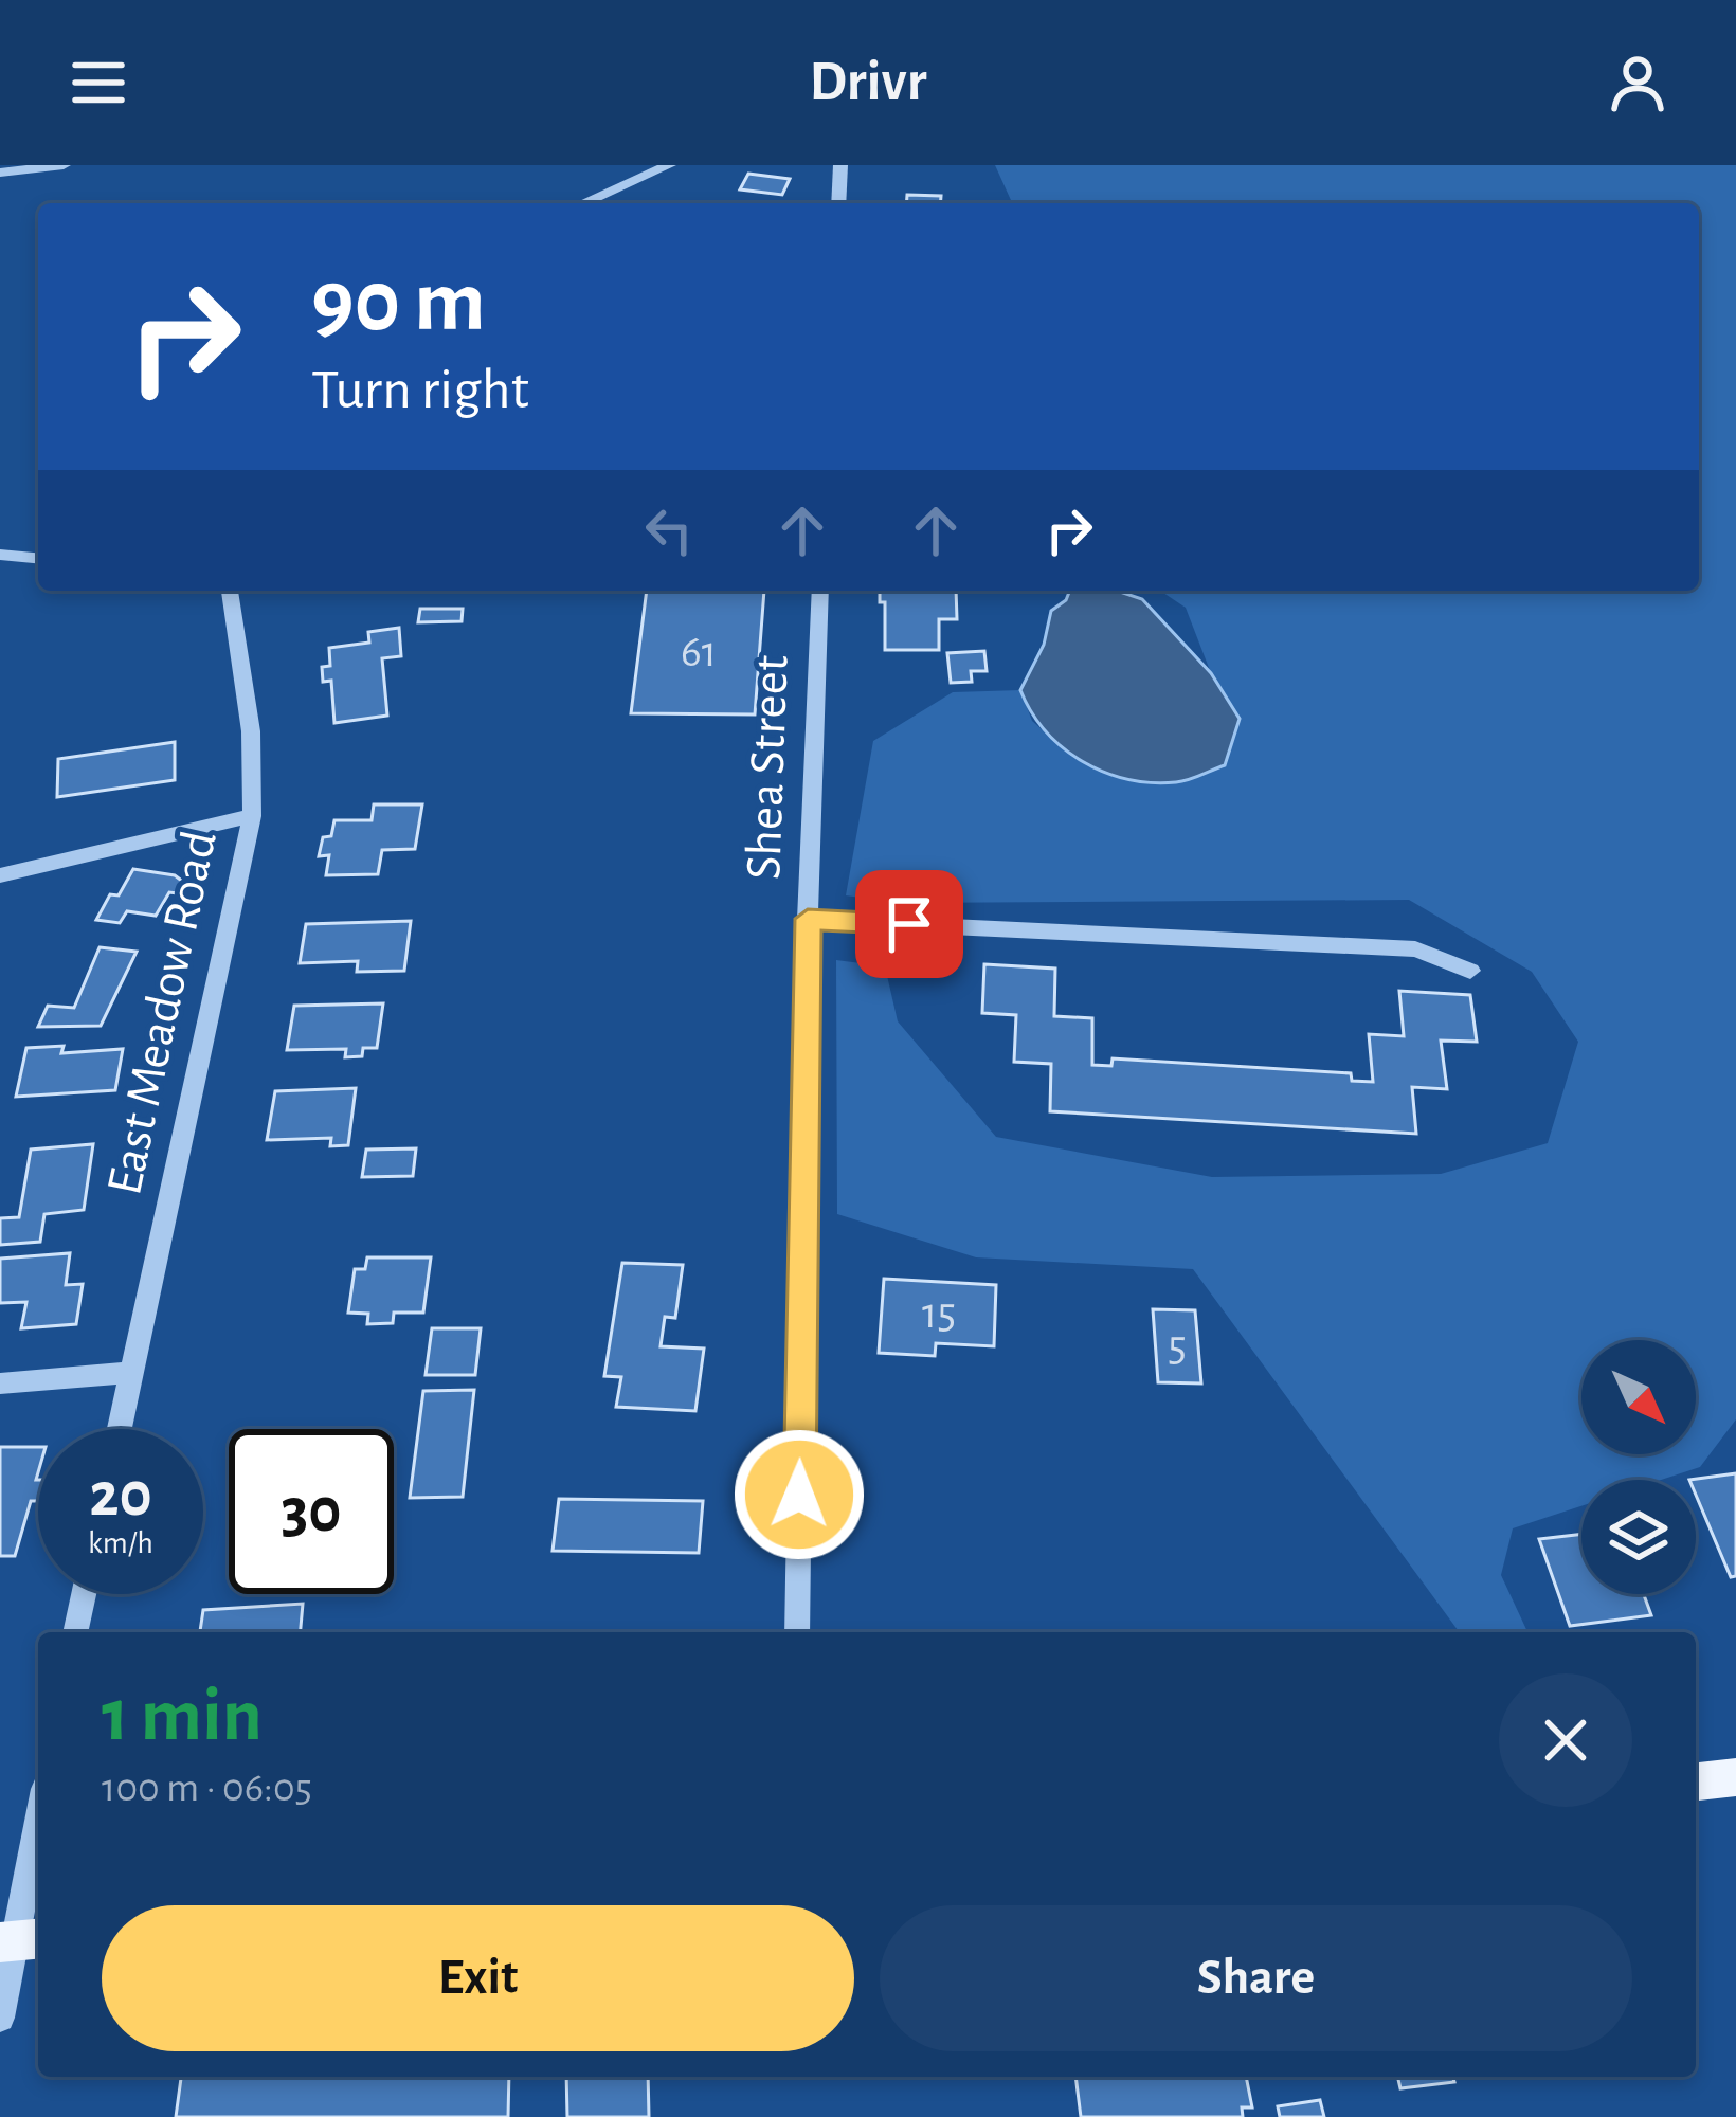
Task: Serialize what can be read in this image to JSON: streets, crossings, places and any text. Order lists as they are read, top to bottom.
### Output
{
  "streets": {
    "street": ["Shea Street", "East Meadow Road"]
  },
  "house_numbers": ["61", "15", "5"],
  "north": "bottom right",
  "page": {
    "header": "Drivr",
    "turn": ["90 m", "Turn right"],
    "speed": "20 km/h",
    "limit": "30",
    "heading": ["1 min", "100 m · 06:05"],
    "buttons": ["Exit", "Share"]
  }
}
